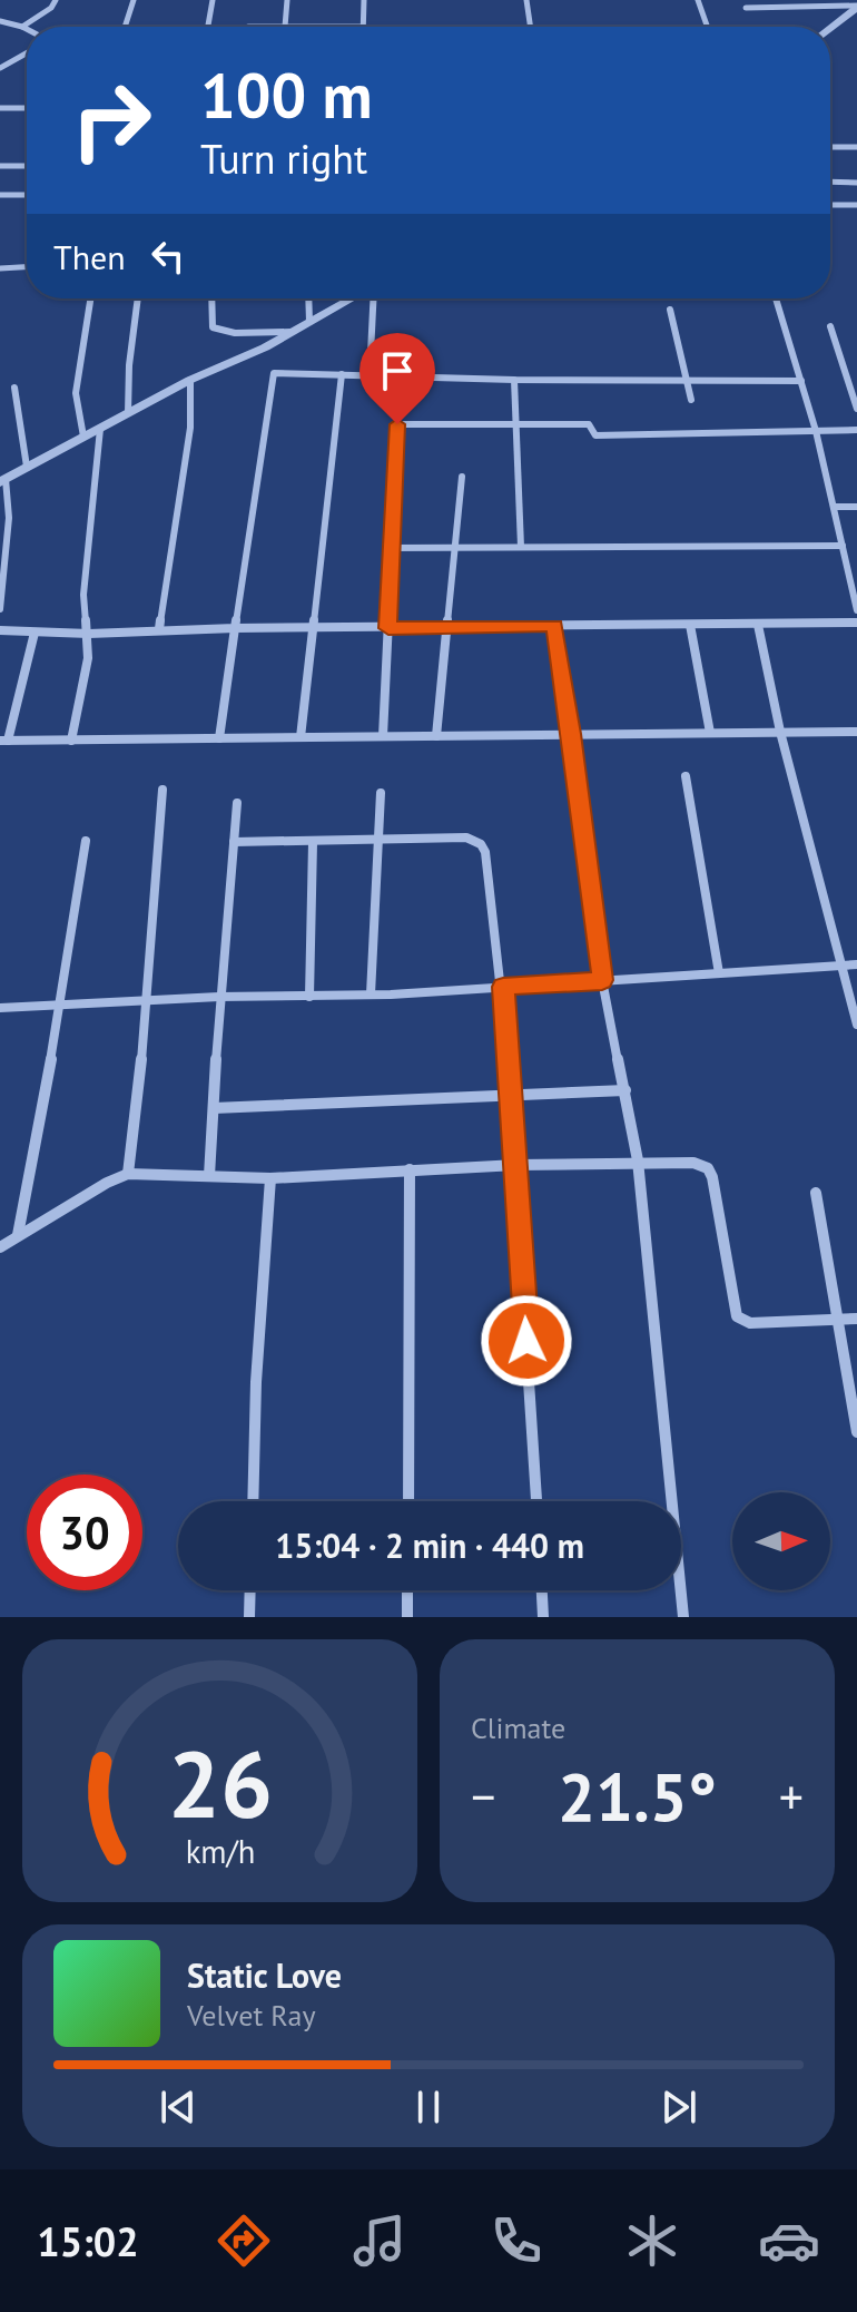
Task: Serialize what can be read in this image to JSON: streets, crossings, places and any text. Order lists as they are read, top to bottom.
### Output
{
  "north": "right",
  "page": {
    "turn": ["100 m", "Turn right"],
    "then": "Then",
    "limit": "30",
    "trip": "15:04 · 2 min · 440 m",
    "tile": "Climate",
    "heat": ["−", "21.5°", "+"],
    "song": ["Static Love", "Velvet Ray"],
    "tabs": "15:02",
    "gauge": ["26", "km/h"]
  }
}
